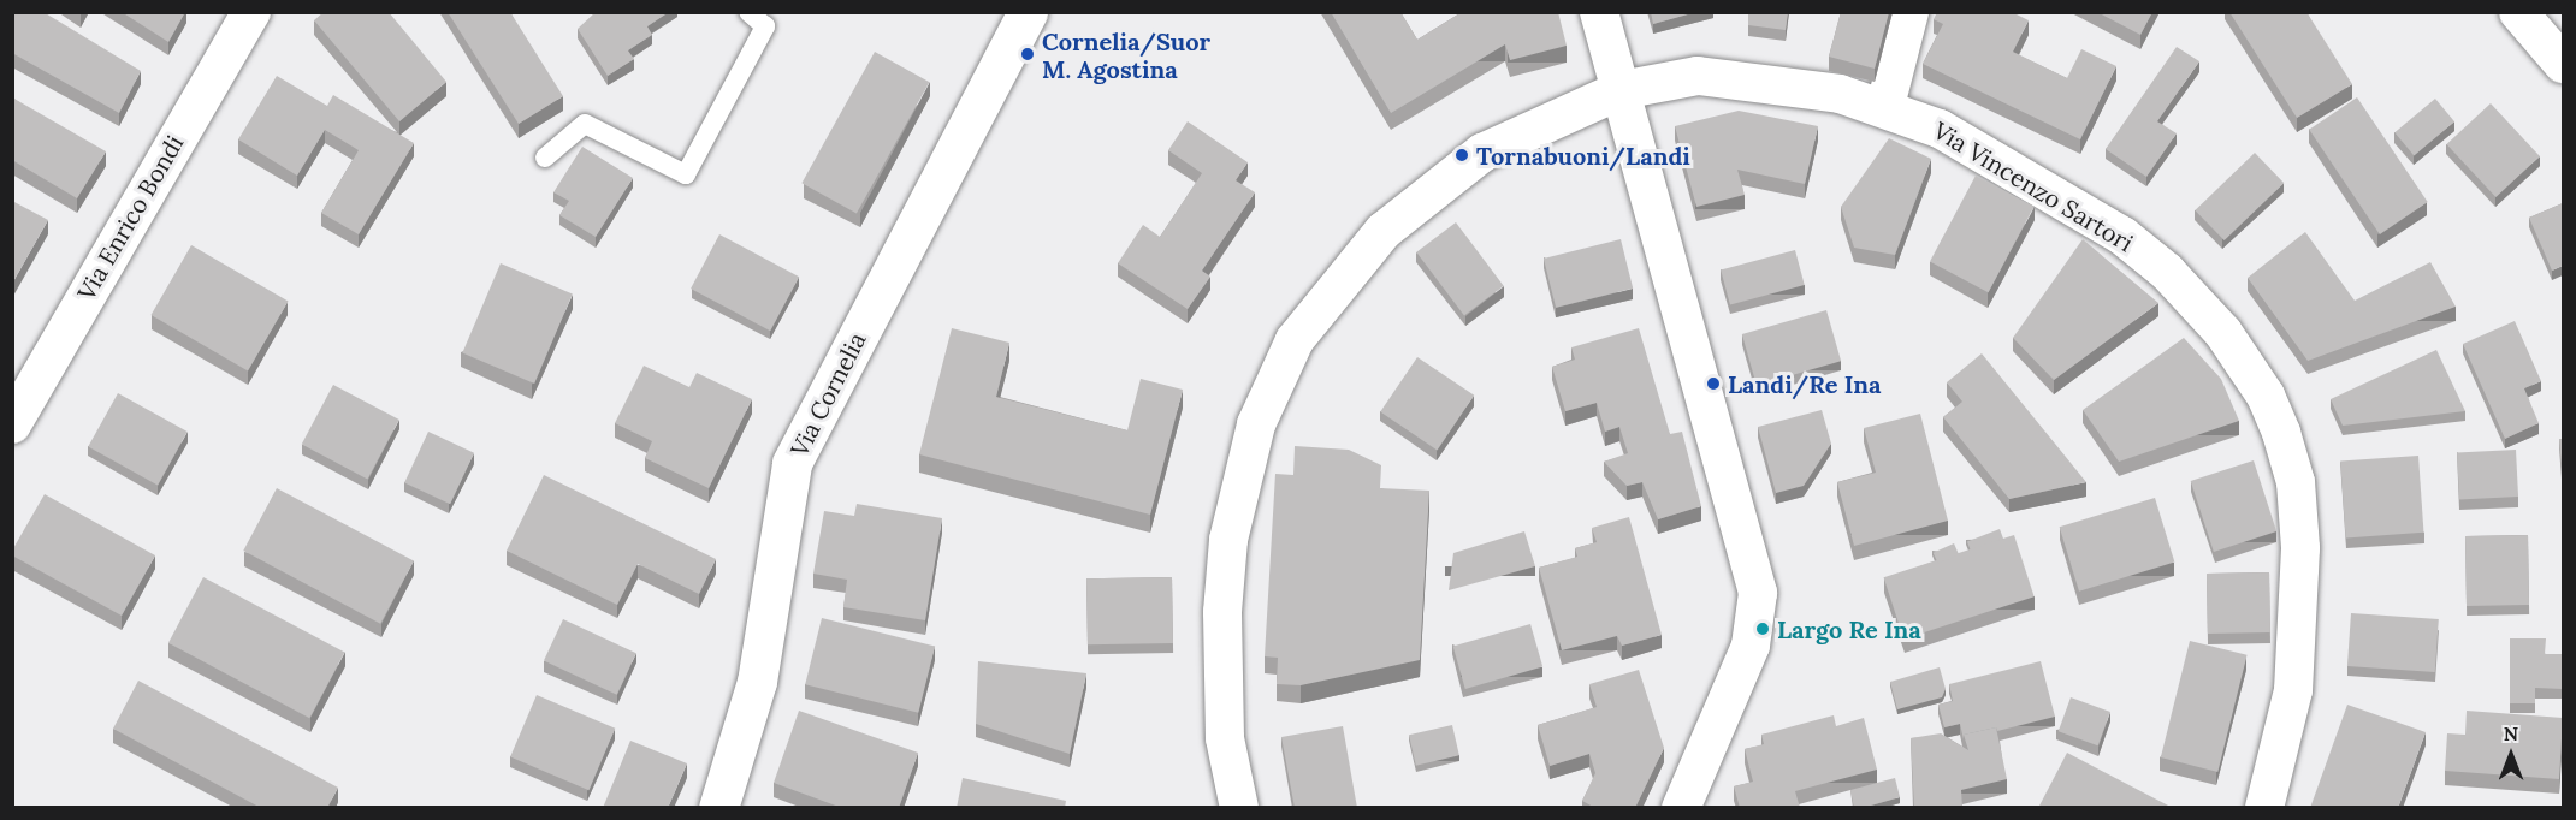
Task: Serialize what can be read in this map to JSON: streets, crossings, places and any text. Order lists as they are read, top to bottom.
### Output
{
  "streets": {
    "street": ["Via Vincenzo Sartori", "Via Enrico Bondi", "Via Cornelia"]
  },
  "places": [
    "Cornelia/Suor M. Agostina",
    "Tornabuoni/Landi",
    "Landi/Re Ina",
    "Largo Re Ina"
  ],
  "north": "top"
}
